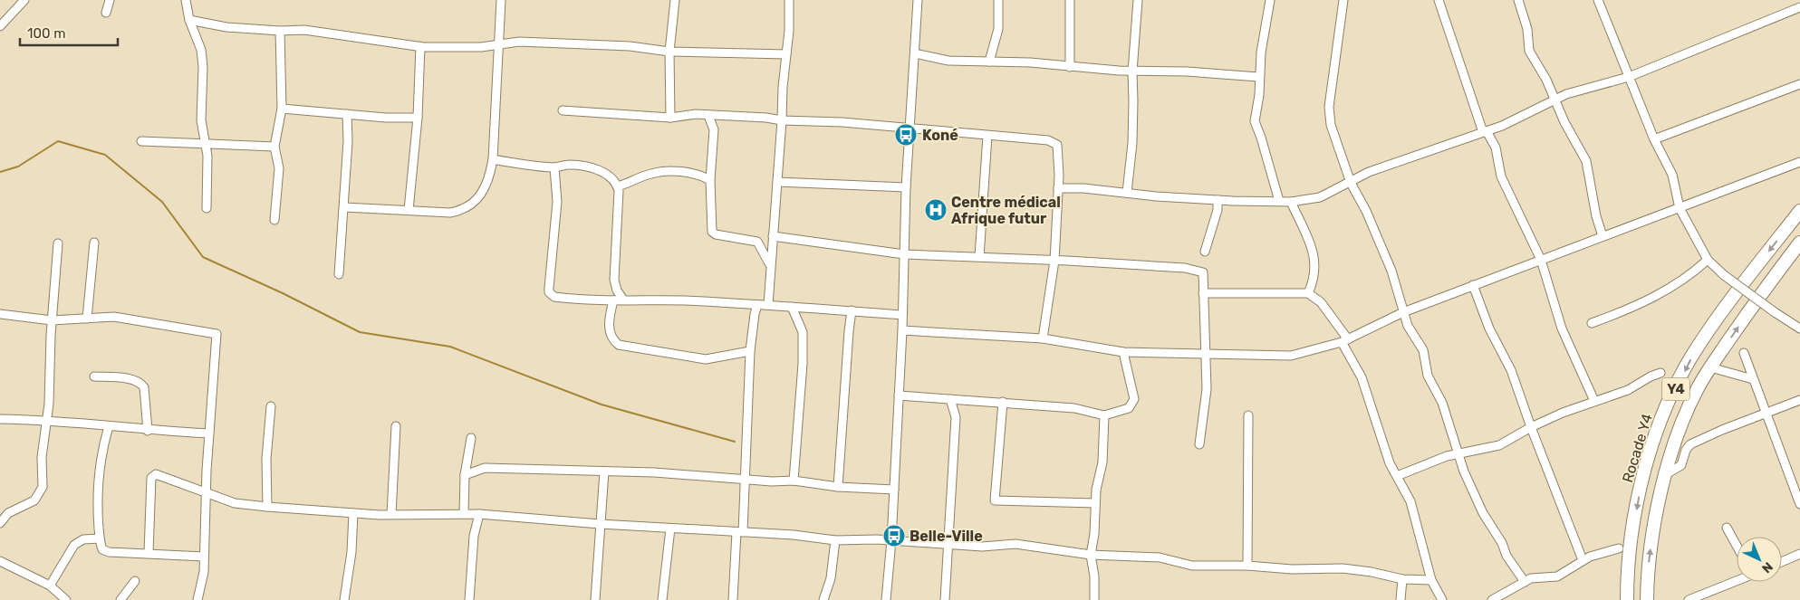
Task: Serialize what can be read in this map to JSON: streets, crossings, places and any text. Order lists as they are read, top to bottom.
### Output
{
  "streets": {
    "highway": ["Y4", "Rocade Y4"]
  },
  "places": {
    "bus stop": ["Koné", "Belle-Ville"],
    "hospital": ["Centre médical Afrique futur"]
  },
  "scale_bar": "100 m",
  "north": "bottom right"
}
